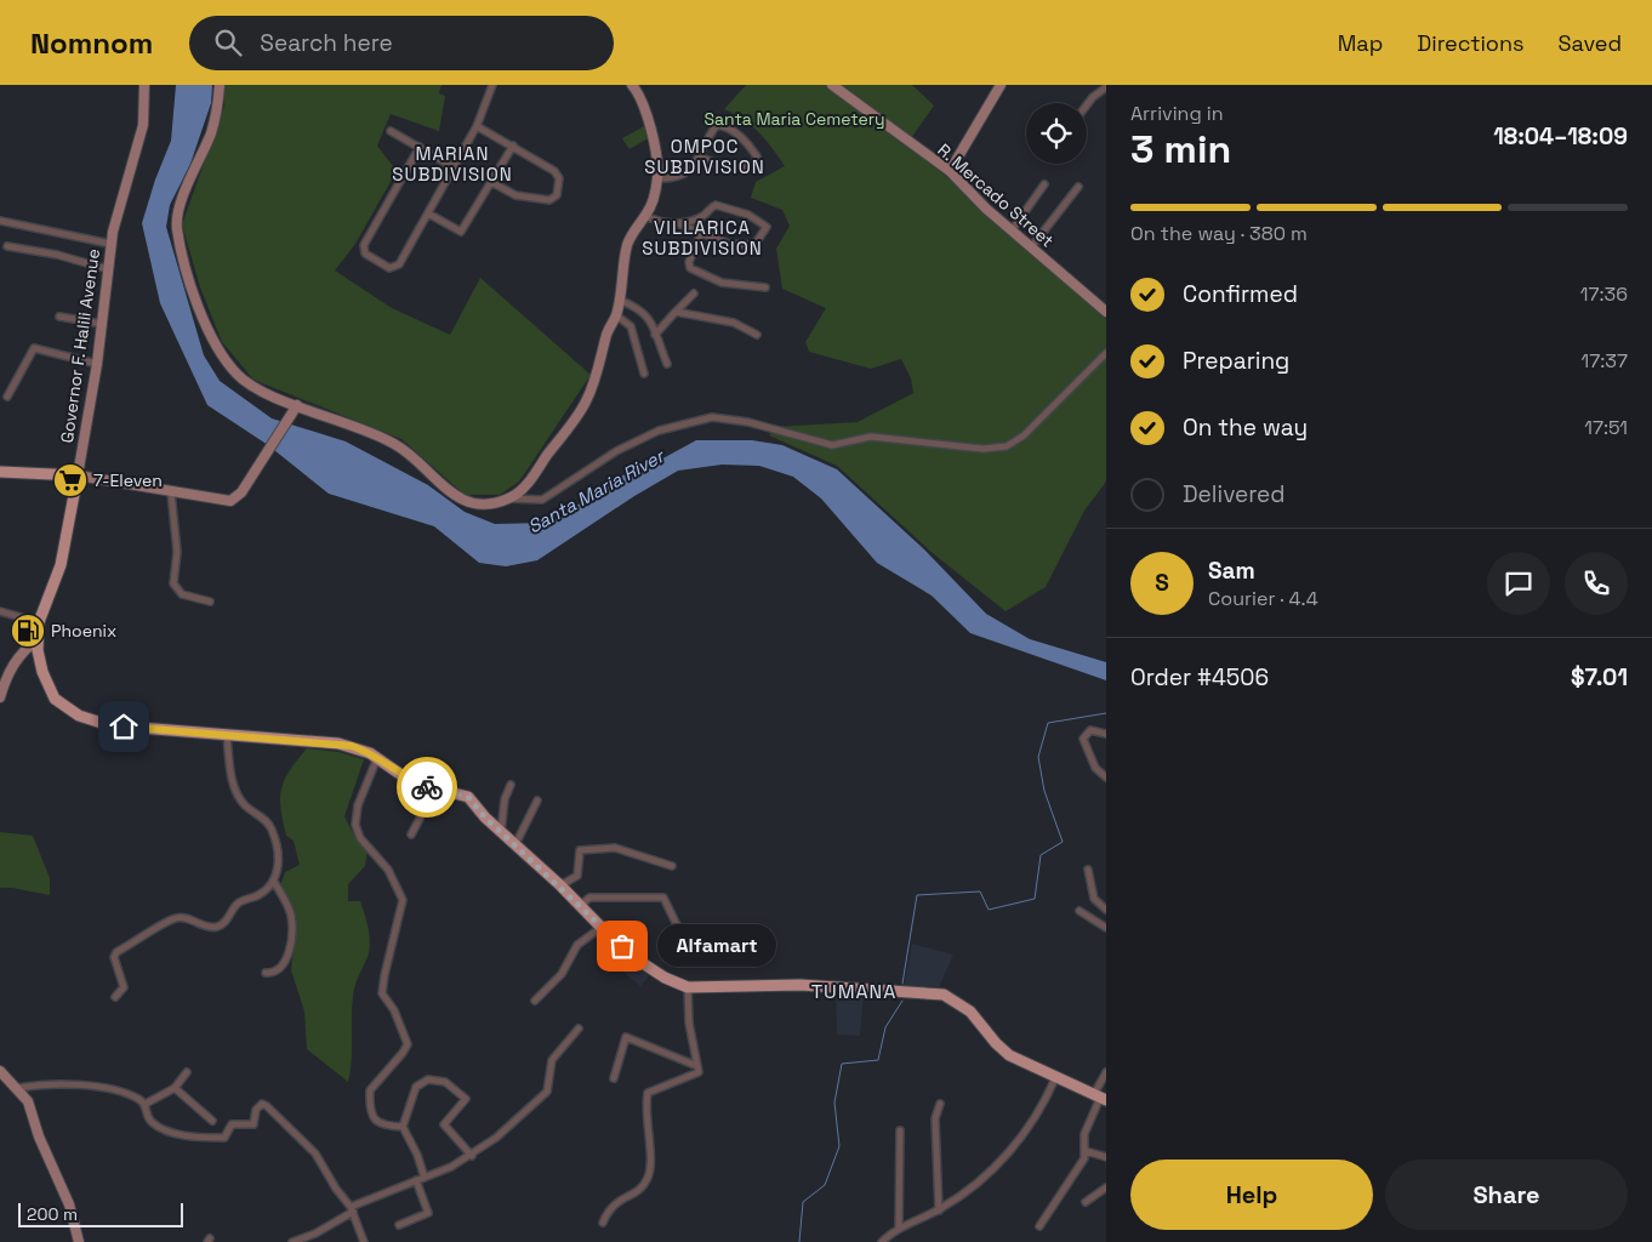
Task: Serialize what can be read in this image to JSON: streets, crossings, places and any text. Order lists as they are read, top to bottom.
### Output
{
  "streets": {
    "main road": ["Governor F. Halili Avenue"],
    "street": ["R. Mercado Street"]
  },
  "districts": [
    "OMPOC SUBDIVISION",
    "MARIAN SUBDIVISION",
    "VILLARICA SUBDIVISION",
    "TUMANA"
  ],
  "water": ["Santa Maria River"],
  "parks": ["Santa Maria Cemetery"],
  "places": {
    "supermarket": ["7-Eleven"],
    "fuel station": ["Phoenix"],
    "other": ["Alfamart"]
  },
  "scale_bar": "200 m",
  "page": {
    "header": "Nomnom",
    "search": "Search here",
    "nav": ["Map", "Directions", "Saved"],
    "heading": ["3 min", "Arriving in", "18:04–18:09"],
    "panel": [
      "Sam",
      "Courier · 4.4",
      "Order #4506",
      "$7.01"
    ],
    "bar": "On the way · 380 m",
    "list": [
      ["Confirmed", "17:36"],
      ["Preparing", "17:37"],
      ["On the way", "17:51"],
      "Delivered"
    ],
    "round": "S",
    "bubble": "Alfamart",
    "buttons": ["Help", "Share"],
    "scale": "200 m"
  }
}
